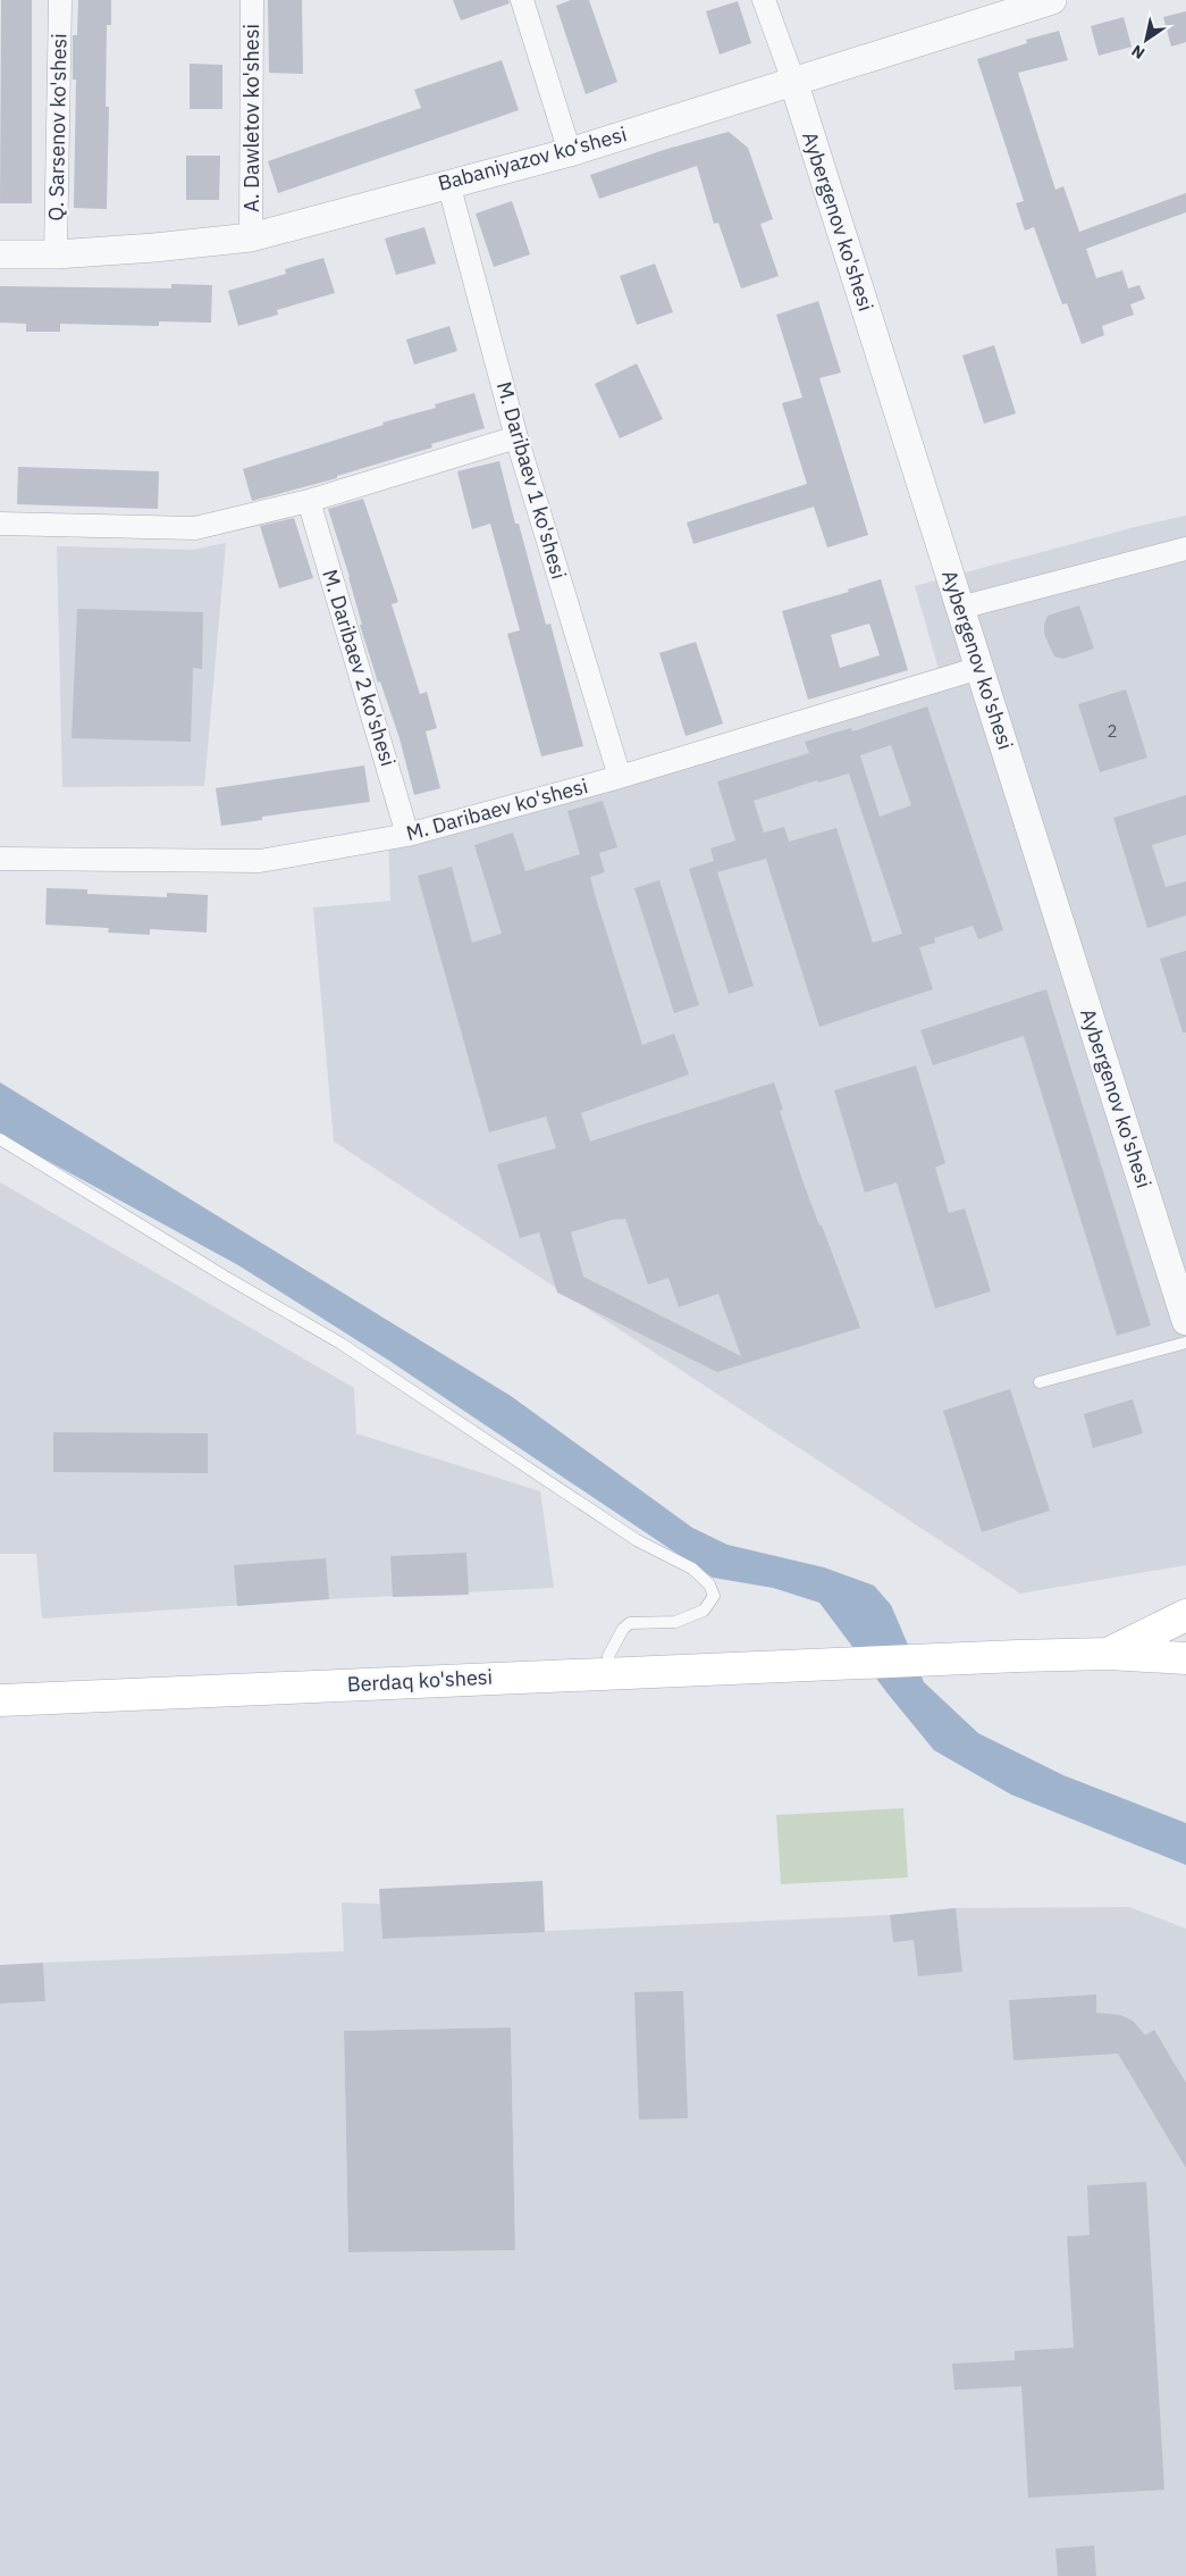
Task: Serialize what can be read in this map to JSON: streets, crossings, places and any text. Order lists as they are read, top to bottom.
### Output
{
  "streets": {
    "main road": ["Berdaq ko'shesi"],
    "street": [
      "A. Dawletov ko'shesi",
      "Q. Sarsenov ko'shesi",
      "Babaniyazov ko‘shesi",
      "Aybergenov ko'shesi",
      "M. Daribaev 1 ko'shesi",
      "M. Daribaev 2 ko'shesi",
      "M. Daribaev ko'shesi"
    ]
  },
  "crossings": [
    ["A. Dawletov ko'shesi", "Babaniyazov ko‘shesi"],
    ["Q. Sarsenov ko'shesi", "Babaniyazov ko‘shesi"],
    ["Babaniyazov ko‘shesi", "Aybergenov ko'shesi"],
    ["Babaniyazov ko‘shesi", "M. Daribaev 1 ko'shesi"],
    ["Aybergenov ko'shesi", "M. Daribaev ko'shesi"],
    ["M. Daribaev 1 ko'shesi", "M. Daribaev ko'shesi"],
    ["M. Daribaev 2 ko'shesi", "M. Daribaev ko'shesi"]
  ],
  "house_numbers": ["2"],
  "north": "bottom left"
}
